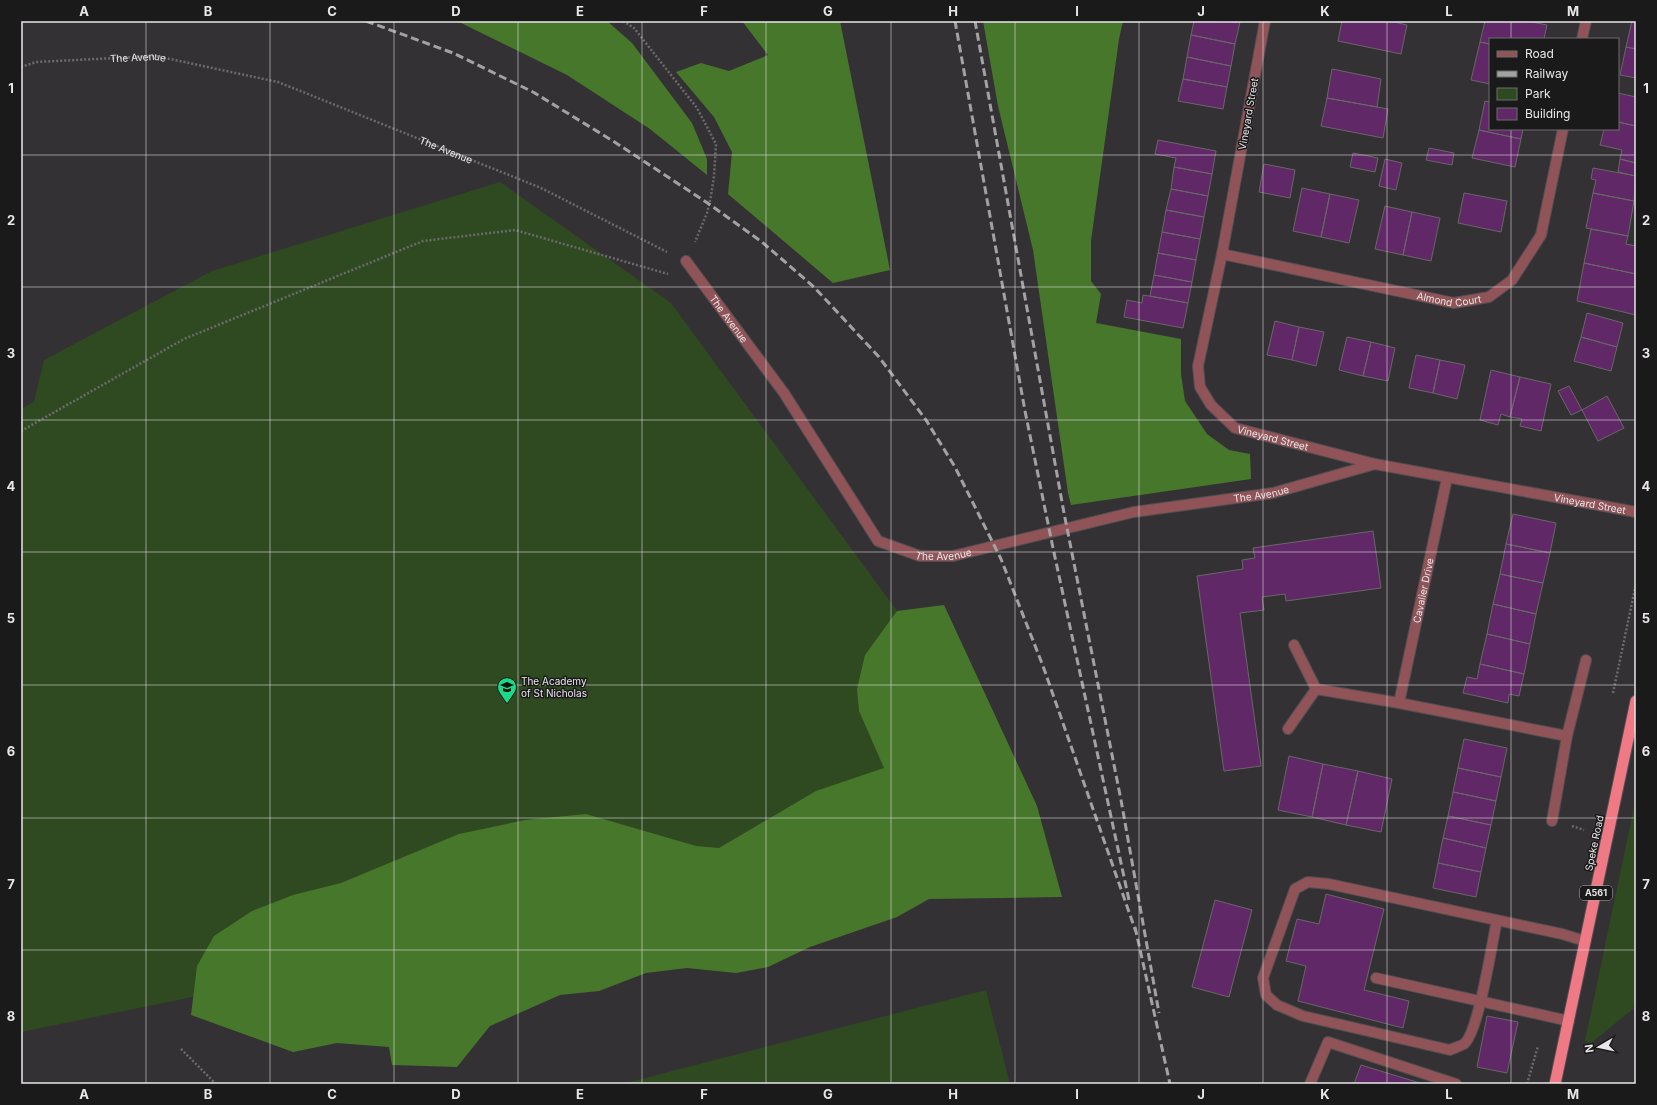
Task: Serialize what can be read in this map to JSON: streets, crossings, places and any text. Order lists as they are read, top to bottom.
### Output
{
  "streets": {
    "highway": ["Speke Road", "A561"],
    "street": [
      "The Avenue",
      "Vineyard Street",
      "Almond Court",
      "Cavalier Drive"
    ]
  },
  "crossings": [
    ["The Avenue", "Vineyard Street"],
    ["Vineyard Street", "Almond Court"],
    ["Vineyard Street", "Cavalier Drive"]
  ],
  "places": {
    "school or university": ["The Academy of St Nicholas"]
  },
  "legend": [
    "Road",
    "Railway",
    "Park",
    "Building"
  ],
  "north": "left",
  "grid": {
    "columns": [
      "A",
      "B",
      "C",
      "D",
      "E",
      "F",
      "G",
      "H",
      "I",
      "J",
      "K",
      "L",
      "M"
    ],
    "rows": [
      "1",
      "2",
      "3",
      "4",
      "5",
      "6",
      "7",
      "8"
    ]
  }
}
